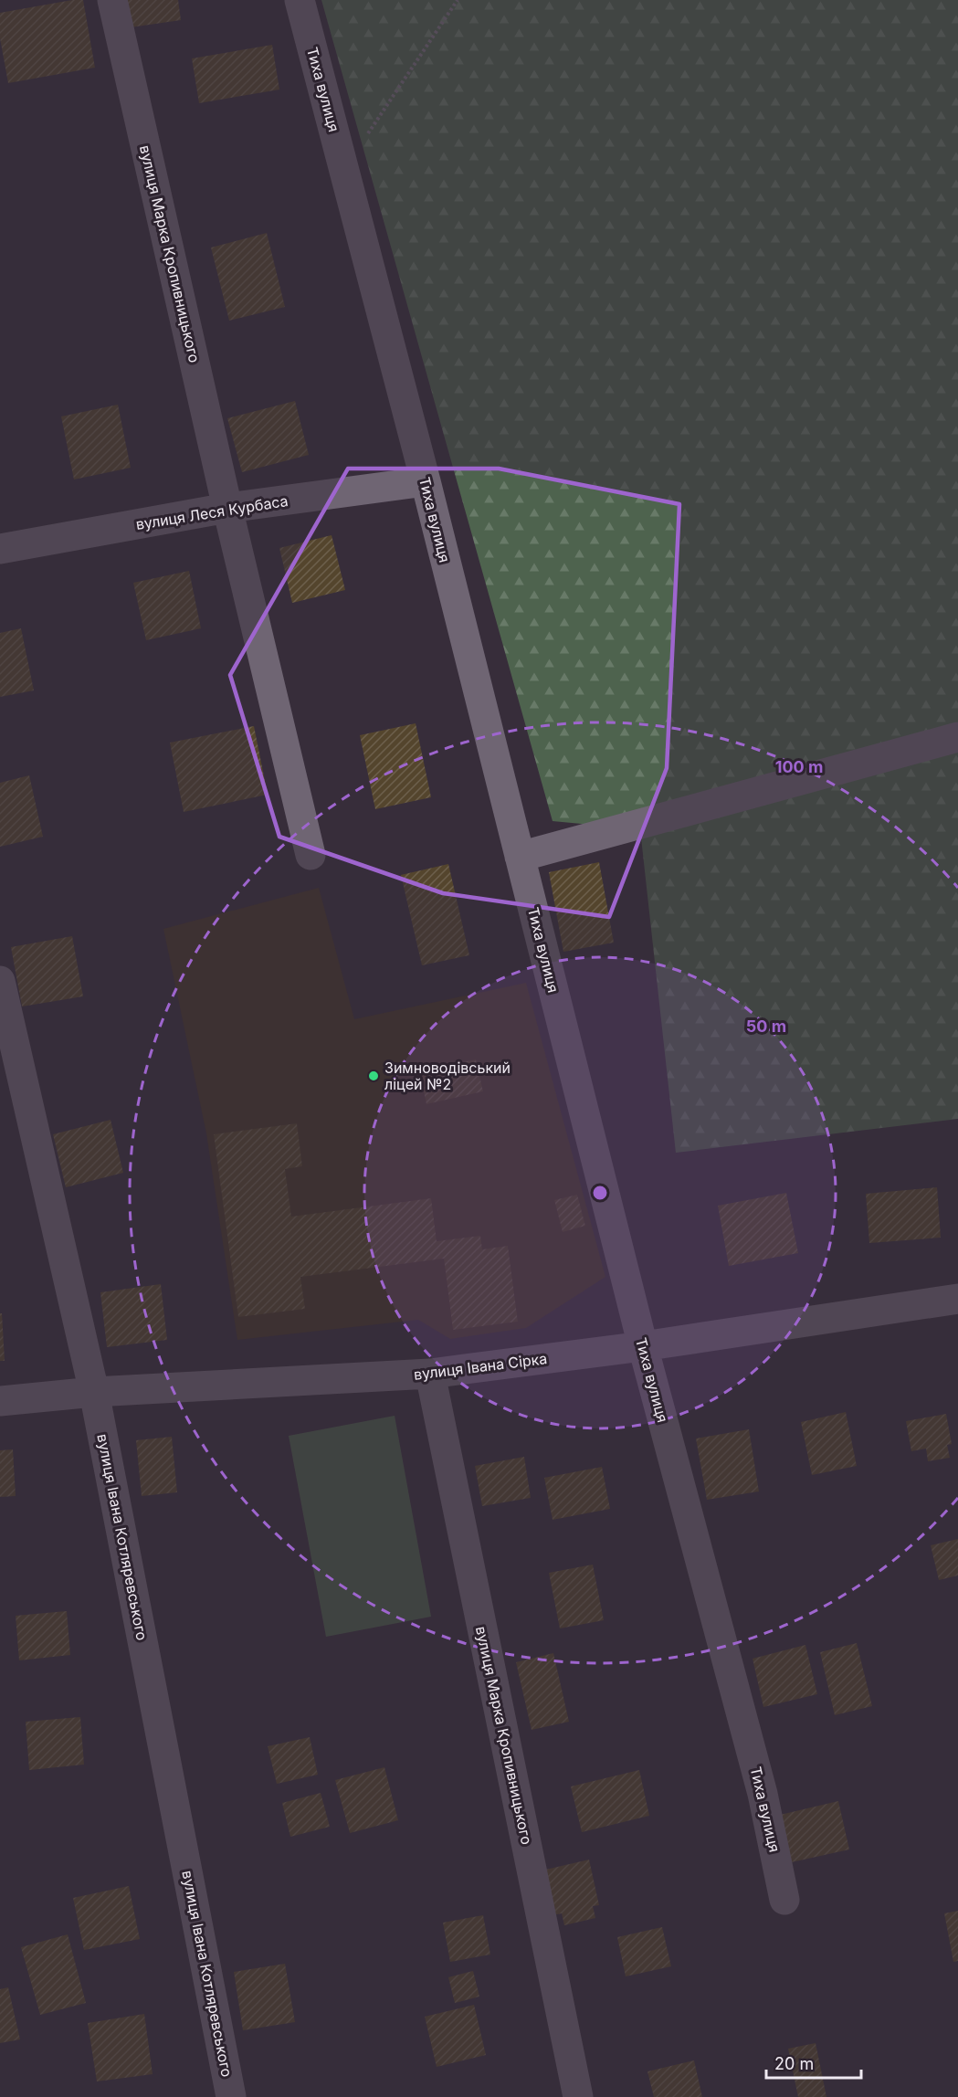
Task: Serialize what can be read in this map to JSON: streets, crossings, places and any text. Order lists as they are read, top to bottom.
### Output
{
  "streets": {
    "street": [
      "Тиха вулиця",
      "вулиця Марка Кропивницького",
      "вулиця Леся Курбаса",
      "вулиця Івана Сірка",
      "вулиця Івана Котляревського"
    ]
  },
  "crossings": [
    ["Тиха вулиця", "вулиця Леся Курбаса"],
    ["Тиха вулиця", "вулиця Івана Сірка"],
    ["вулиця Марка Кропивницького", "вулиця Леся Курбаса"],
    ["вулиця Марка Кропивницького", "вулиця Івана Сірка"],
    ["вулиця Івана Сірка", "вулиця Івана Котляревського"]
  ],
  "places": ["Зимноводівський ліцей №2"],
  "scale_bar": "20 m",
  "rings": ["100 m", "50 m"]
}
